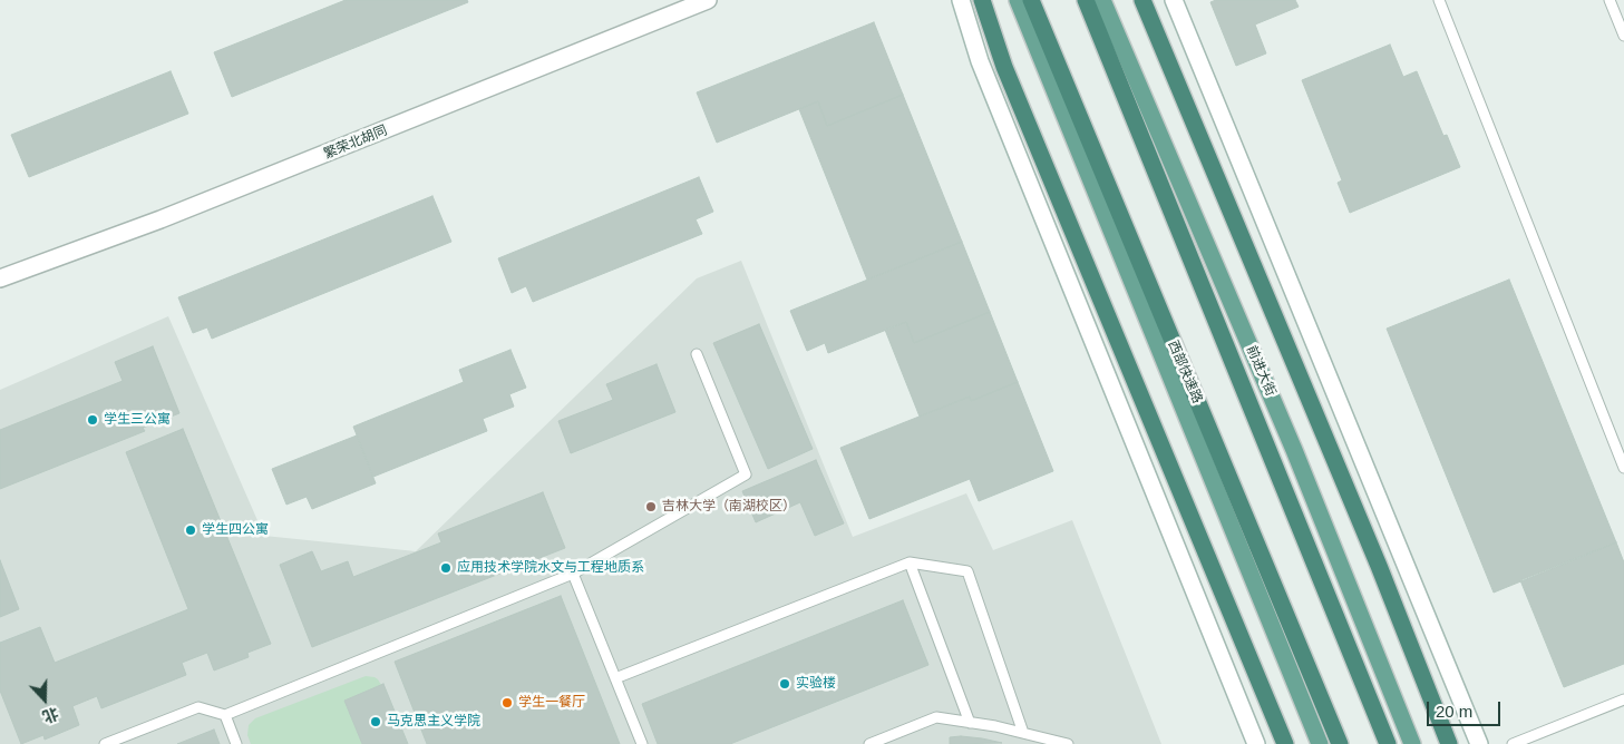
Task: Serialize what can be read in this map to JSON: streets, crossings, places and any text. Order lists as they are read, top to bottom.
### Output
{
  "streets": {
    "highway": ["西部快速路"],
    "main road": ["繁荣北胡同", "前进大街"]
  },
  "places": [
    "学生三公寓",
    "吉林大学（南湖校区）",
    "学生四公寓",
    "应用技术学院水文与工程地质系",
    "实验楼",
    "学生一餐厅",
    "马克思主义学院"
  ],
  "scale_bar": "20 m",
  "north": "bottom"
}
